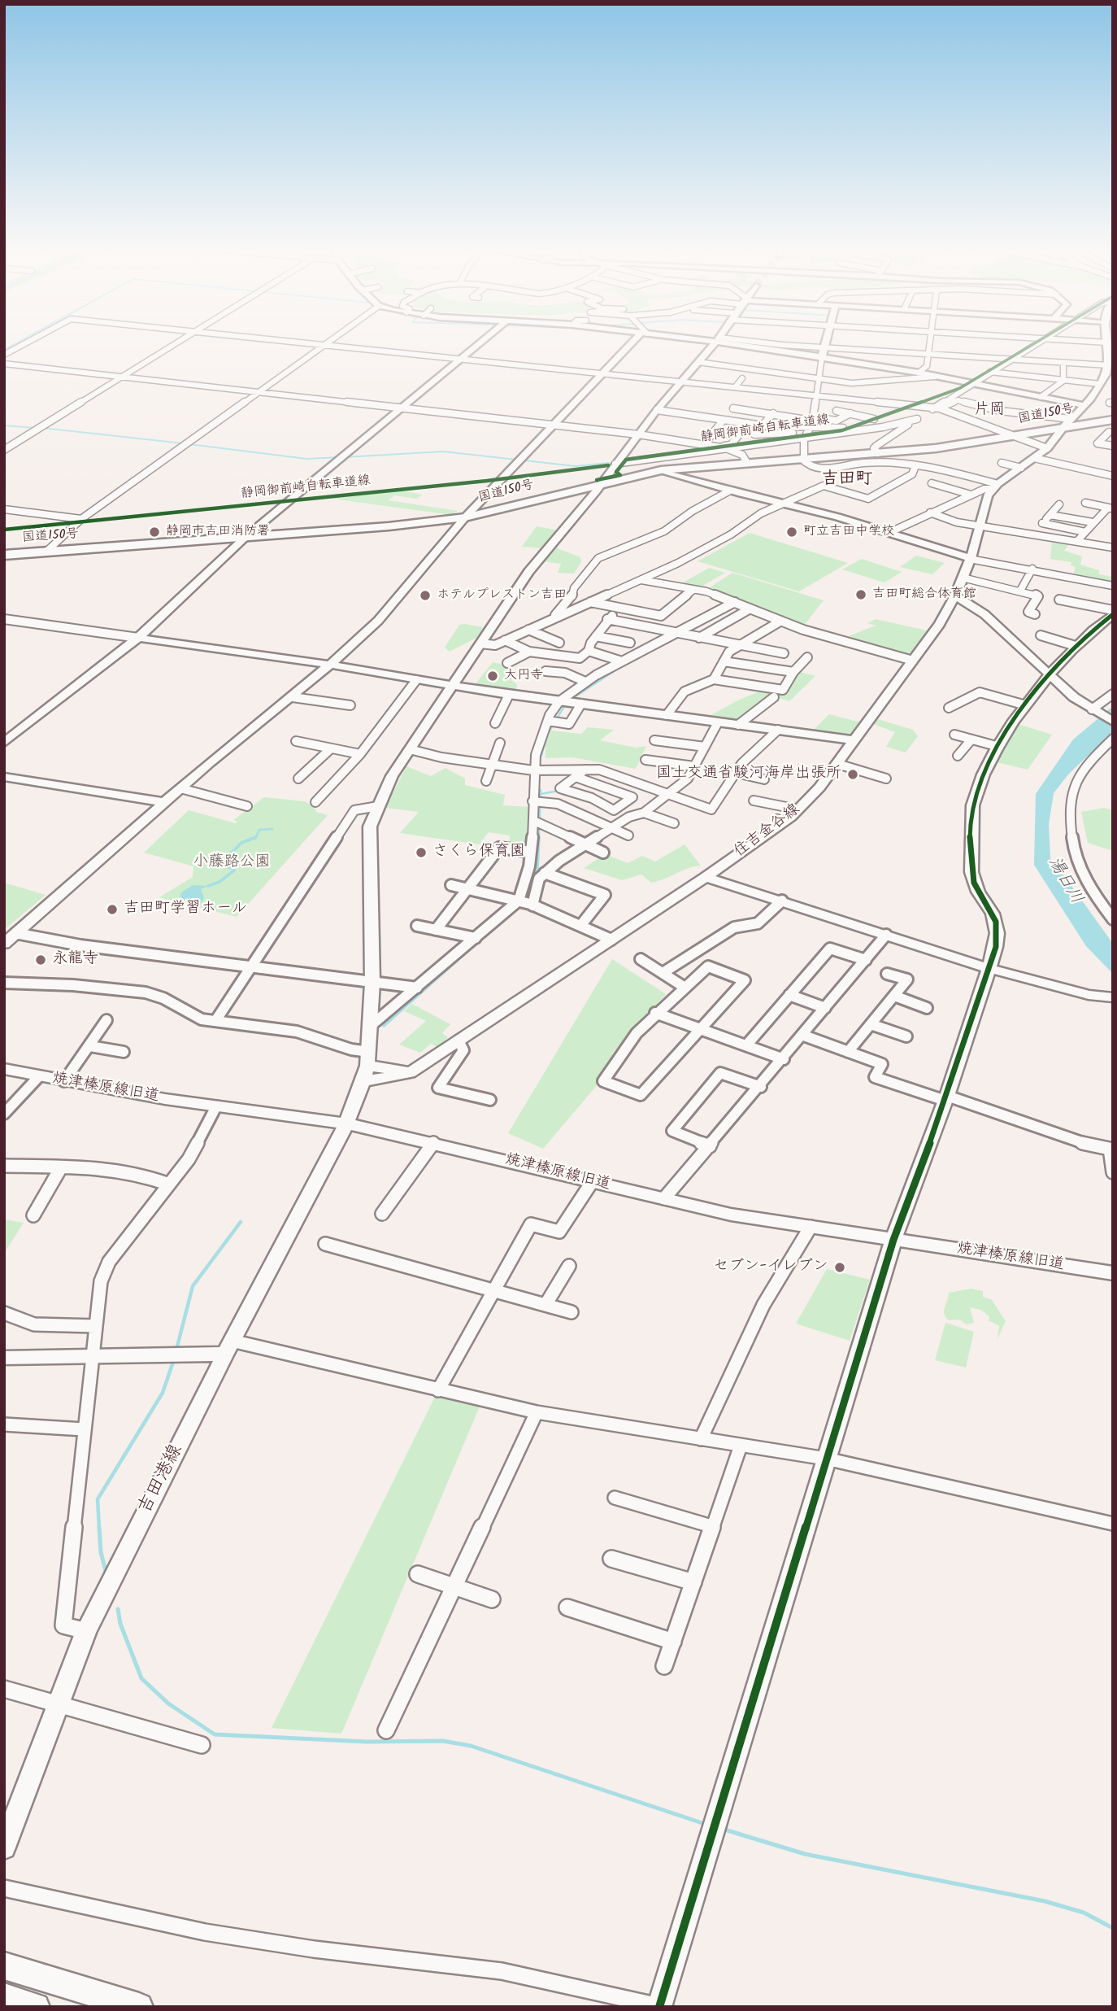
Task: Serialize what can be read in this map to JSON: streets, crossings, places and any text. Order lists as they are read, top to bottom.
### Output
{
  "streets": {
    "highway": ["国道150号"],
    "street": ["住吉金谷線", "焼津榛原線旧道", "吉田港線"],
    "cycle path": ["静岡御前崎自転車道線"]
  },
  "crossings": [
    ["焼津榛原線旧道", "吉田港線"]
  ],
  "districts": ["片岡", "吉田町"],
  "water": ["湯日川"],
  "parks": ["小藤路公園"],
  "places": [
    "静岡市吉田消防署",
    "町立吉田中学校",
    "吉田町総合体育館",
    "ホテルプレストン吉田",
    "大円寺",
    "国土交通省駿河海岸出張所",
    "さくら保育園",
    "吉田町学習ホール",
    "永龍寺",
    "セブン-イレブン"
  ]
}
